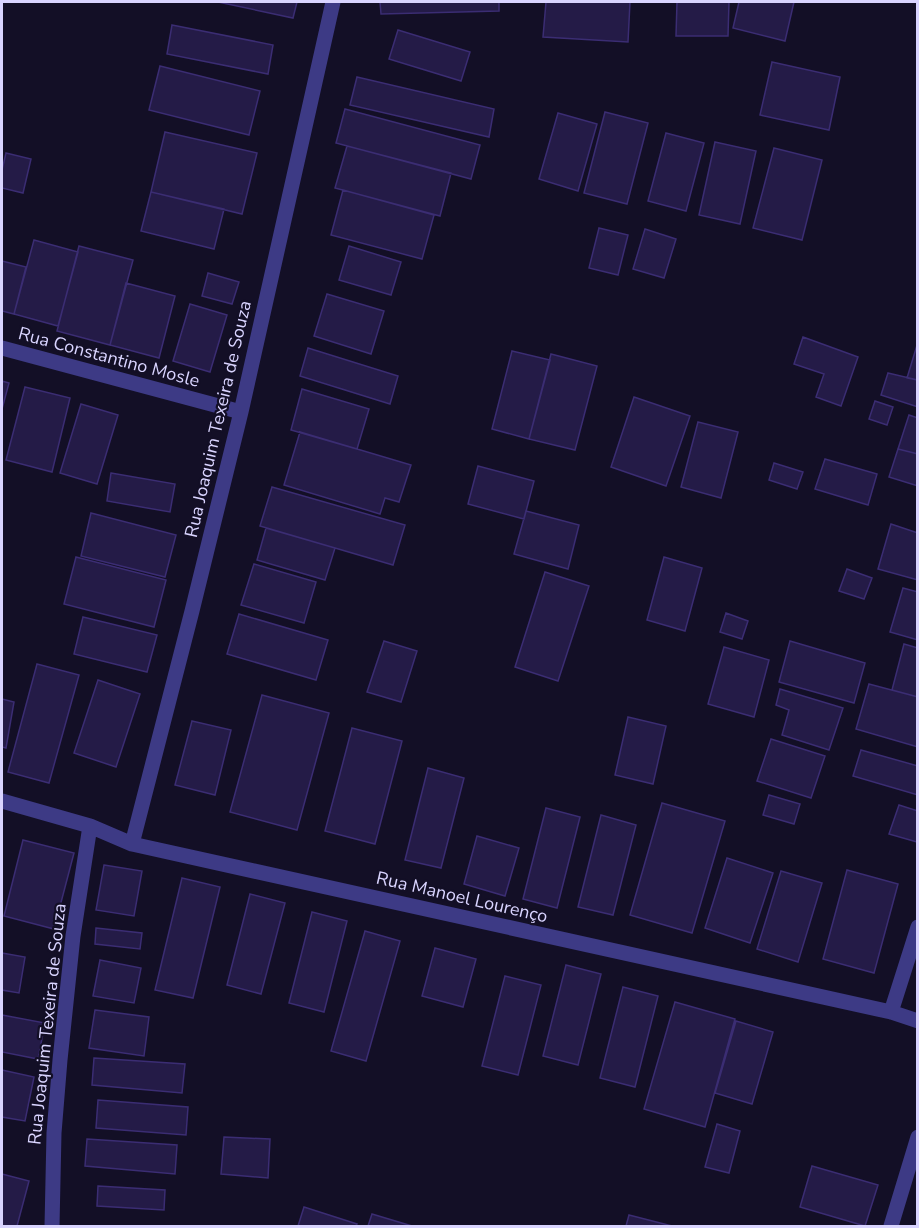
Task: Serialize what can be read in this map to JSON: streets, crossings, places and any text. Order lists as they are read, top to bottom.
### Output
{
  "streets": {
    "street": ["Rua Constantino Mosle", "Rua Joaquim Texeira de Souza", "Rua Manoel Lourenço"]
  },
  "crossings": [
    ["Rua Constantino Mosle", "Rua Joaquim Texeira de Souza"],
    ["Rua Joaquim Texeira de Souza", "Rua Manoel Lourenço"]
  ]
}
